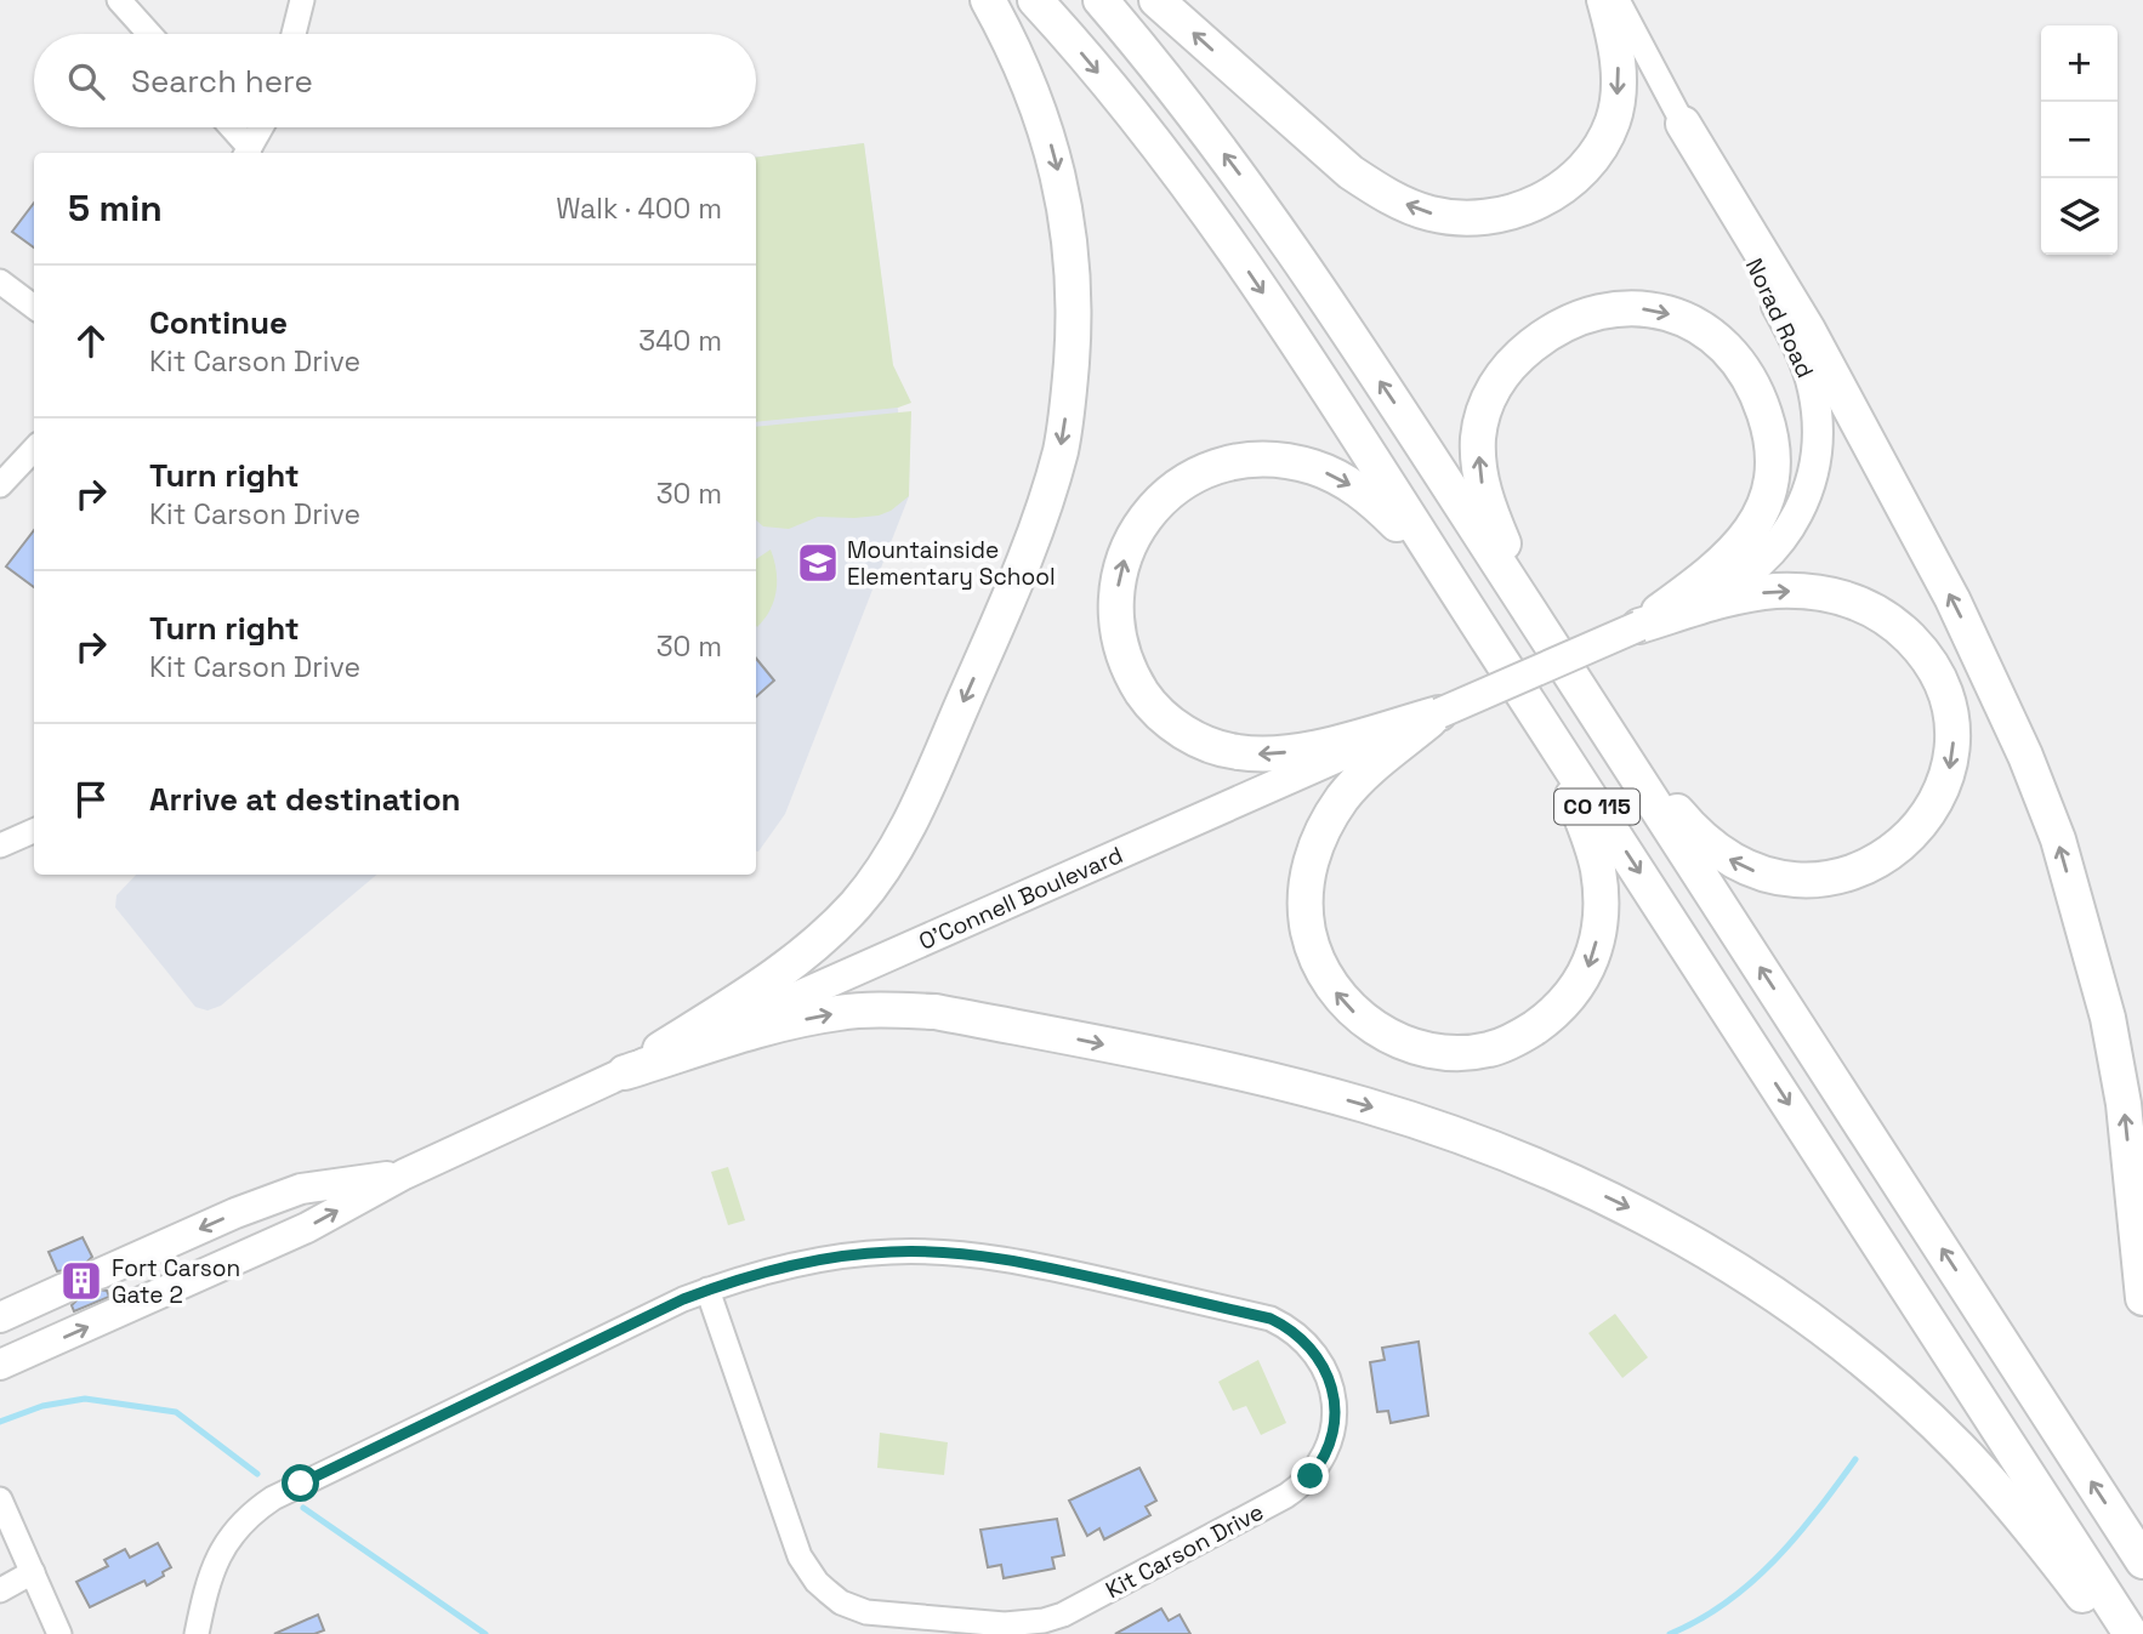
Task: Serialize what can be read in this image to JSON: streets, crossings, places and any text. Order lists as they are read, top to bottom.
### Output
{
  "streets": {
    "highway": ["CO 115"],
    "main road": ["Norad Road", "O'Connell Boulevard"],
    "street": ["Kit Carson Drive"]
  },
  "crossings": [
    ["Norad Road", "O'Connell Boulevard"]
  ],
  "places": {
    "school or university": ["Mountainside Elementary School"],
    "building": ["Fort Carson Gate 2"]
  },
  "page": {
    "map_buttons": ["+", "−"],
    "search": "Search here",
    "heading": ["5 min", "Walk · 400 m"],
    "list": [
      ["Continue", "Kit Carson Drive", "340 m"],
      ["Turn right", "Kit Carson Drive", "30 m"],
      ["Turn right", "Kit Carson Drive", "30 m"],
      "Arrive at destination"
    ]
  }
}
